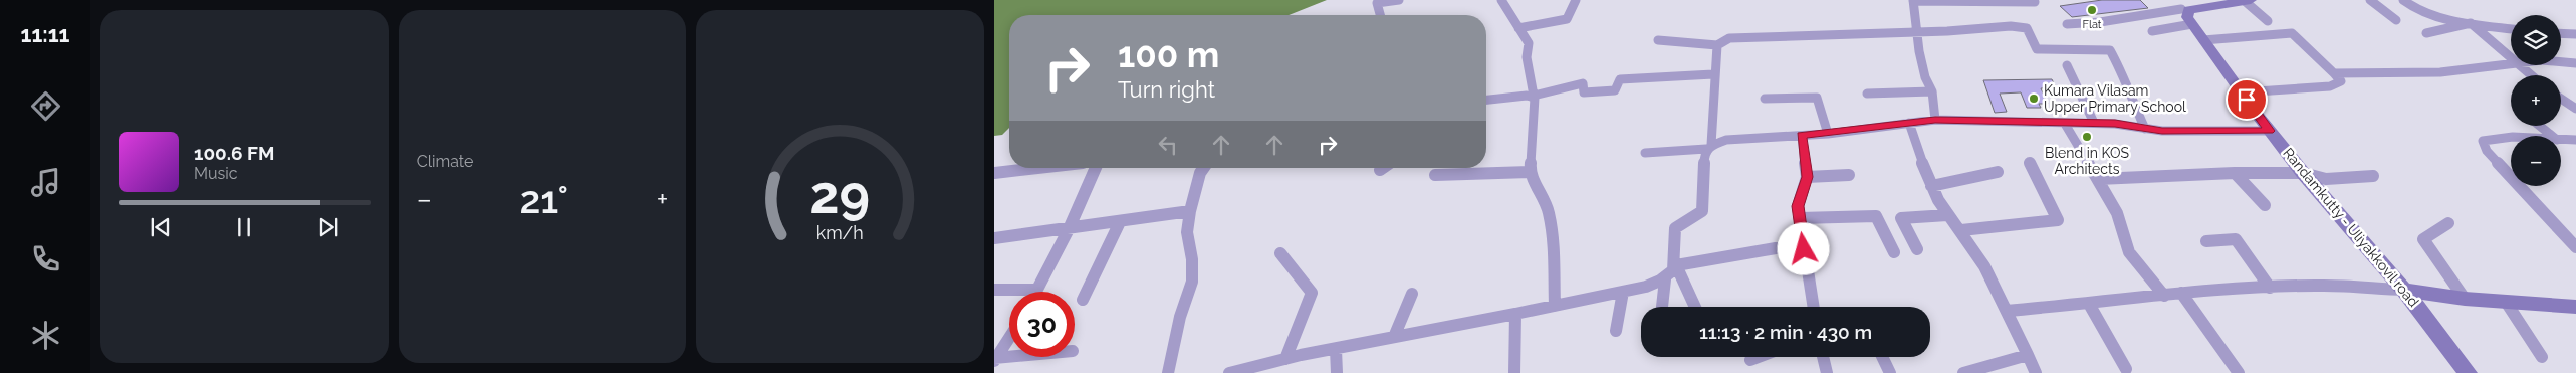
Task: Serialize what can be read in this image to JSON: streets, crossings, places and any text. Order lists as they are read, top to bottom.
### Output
{
  "streets": {
    "street": ["Randamkutty - Uliyakkovil road"]
  },
  "places": ["Flat", "Kumara Vilasam Upper Primary School", "Blend in KOS Architects"],
  "page": {
    "tabs": "11:11",
    "tile": "Climate",
    "map_buttons": ["+", "−"],
    "turn": ["100 m", "Turn right"],
    "song": ["100.6 FM", "Music"],
    "heat": ["−", "21°", "+"],
    "limit": "30",
    "trip": "11:13 · 2 min · 430 m",
    "gauge": ["29", "km/h"]
  }
}
